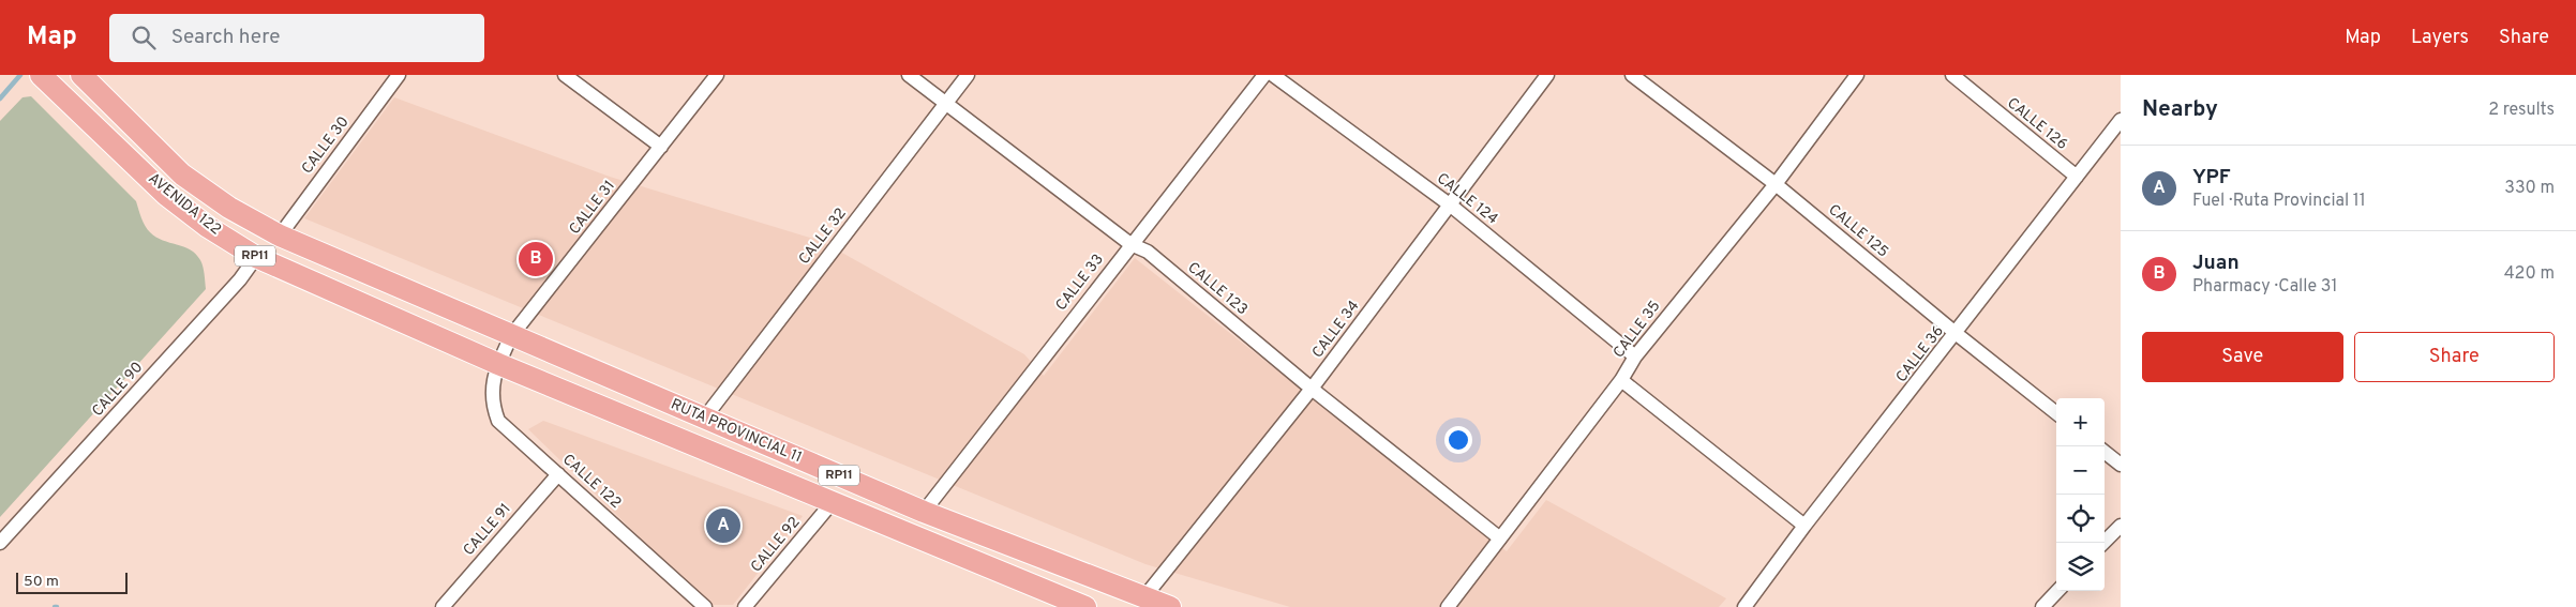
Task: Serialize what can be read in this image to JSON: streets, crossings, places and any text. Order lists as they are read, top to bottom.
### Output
{
  "streets": {
    "main road": ["AVENIDA 122", "RP11", "RUTA PROVINCIAL 11"],
    "street": [
      "CALLE 126",
      "CALLE 30",
      "CALLE 124",
      "CALLE 31",
      "CALLE 125",
      "CALLE 32",
      "CALLE 33",
      "CALLE 123",
      "CALLE 34",
      "CALLE 35",
      "CALLE 36",
      "CALLE 90",
      "CALLE 122",
      "CALLE 91",
      "CALLE 92"
    ]
  },
  "crossings": [
    ["CALLE 126", "CALLE 36"],
    ["CALLE 30", "AVENIDA 122"],
    ["CALLE 124", "CALLE 34"],
    ["CALLE 124", "CALLE 35"],
    ["AVENIDA 122", "CALLE 31"],
    ["AVENIDA 122", "CALLE 90"],
    ["AVENIDA 122", "RUTA PROVINCIAL 11"],
    ["AVENIDA 122", "CALLE 122"],
    ["CALLE 31", "RUTA PROVINCIAL 11"],
    ["CALLE 31", "CALLE 122"],
    ["CALLE 125", "CALLE 35"],
    ["CALLE 125", "CALLE 36"],
    ["CALLE 32", "CALLE 123"],
    ["CALLE 32", "RUTA PROVINCIAL 11"],
    ["CALLE 33", "CALLE 123"],
    ["CALLE 33", "RUTA PROVINCIAL 11"],
    ["CALLE 123", "CALLE 34"],
    ["CALLE 123", "CALLE 35"],
    ["CALLE 34", "RUTA PROVINCIAL 11"],
    ["RUTA PROVINCIAL 11", "CALLE 122"],
    ["RUTA PROVINCIAL 11", "CALLE 92"],
    ["CALLE 122", "CALLE 91"]
  ],
  "scale_bar": "50 m",
  "page": {
    "header": "Map",
    "search": "Search here",
    "nav": ["Map", "Layers", "Share"],
    "heading": ["Nearby", "2 results"],
    "list": [
      {
        "mark": "A",
        "name": "YPF",
        "note": "Fuel · Ruta Provincial 11",
        "value": "330 m"
      },
      {
        "mark": "B",
        "name": "Juan",
        "note": "Pharmacy · Calle 31",
        "value": "420 m"
      }
    ],
    "pins": ["B", "A"],
    "buttons": ["Save", "Share"],
    "map_buttons": ["+", "−"],
    "scale": "50 m"
  }
}
